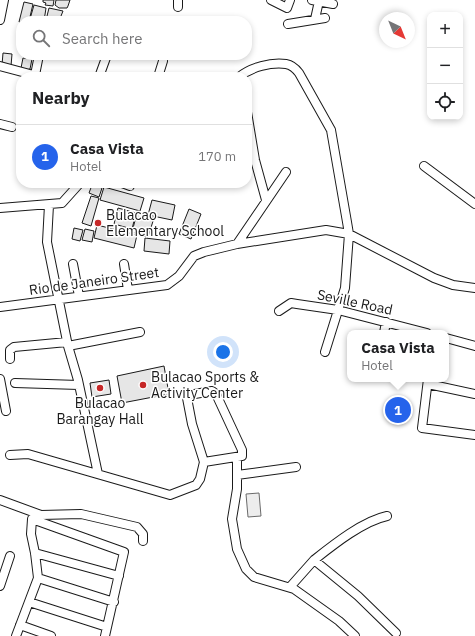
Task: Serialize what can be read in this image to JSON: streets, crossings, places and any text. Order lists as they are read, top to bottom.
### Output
{
  "streets": {
    "street": ["Rio de Janeiro Street", "Seville Road"]
  },
  "places": ["Bulacao Elementary School", "Bulacao Sports & Activity Center", "Bulacao Barangay Hall"],
  "north": "bottom right",
  "page": {
    "map_buttons": ["+", "−"],
    "search": "Search here",
    "heading": "Nearby",
    "list": [
      {
        "mark": "1",
        "name": "Casa Vista",
        "note": "Hotel",
        "value": "170 m"
      }
    ],
    "popup": ["Casa Vista", "Hotel"],
    "pins": "1"
  }
}
